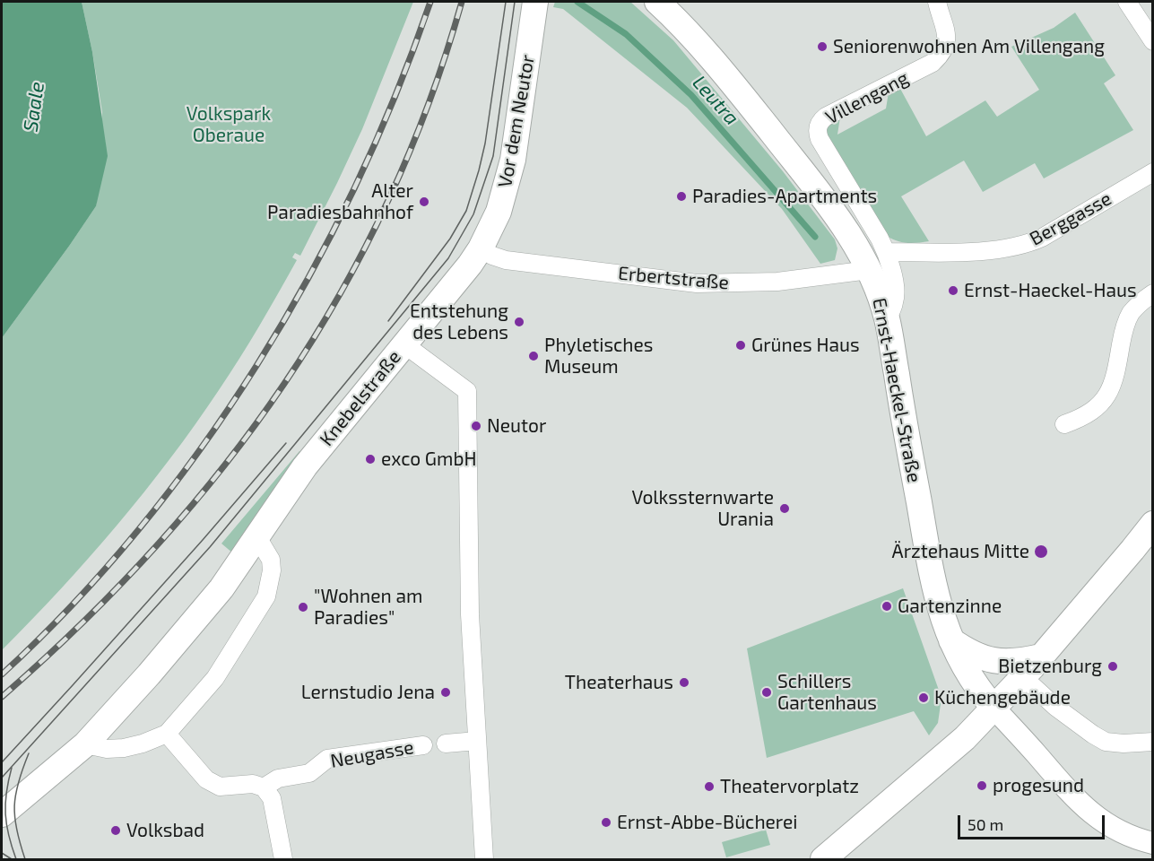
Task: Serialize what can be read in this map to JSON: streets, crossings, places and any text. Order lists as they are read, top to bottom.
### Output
{
  "streets": {
    "main road": ["Vor dem Neutor", "Ernst-Haeckel-Straße", "Knebelstraße"],
    "street": [
      "Villengang",
      "Berggasse",
      "Erbertstraße",
      "Neugasse"
    ]
  },
  "crossings": [
    ["Villengang", "Berggasse"],
    ["Villengang", "Erbertstraße"],
    ["Villengang", "Ernst-Haeckel-Straße"],
    ["Vor dem Neutor", "Erbertstraße"],
    ["Vor dem Neutor", "Knebelstraße"],
    ["Berggasse", "Erbertstraße"],
    ["Berggasse", "Ernst-Haeckel-Straße"],
    ["Erbertstraße", "Ernst-Haeckel-Straße"],
    ["Erbertstraße", "Knebelstraße"]
  ],
  "water": ["Leutra", "Saale"],
  "parks": ["Volkspark Oberaue"],
  "places": [
    "Seniorenwohnen Am Villengang",
    "Paradies-Apartments",
    "Alter Paradiesbahnhof",
    "Ernst-Haeckel-Haus",
    "Entstehung des Lebens",
    "Grünes Haus",
    "Phyletisches Museum",
    "Neutor",
    "exco GmbH",
    "Volkssternwarte Urania",
    "Ärztehaus Mitte",
    "Gartenzinne",
    "\"Wohnen am Paradies\"",
    "Bietzenburg",
    "Theaterhaus",
    "Lernstudio Jena",
    "Schillers Gartenhaus",
    "Küchengebäude",
    "progesund",
    "Theatervorplatz",
    "Ernst-Abbe-Bücherei",
    "Volksbad"
  ],
  "scale_bar": "50 m"
}
